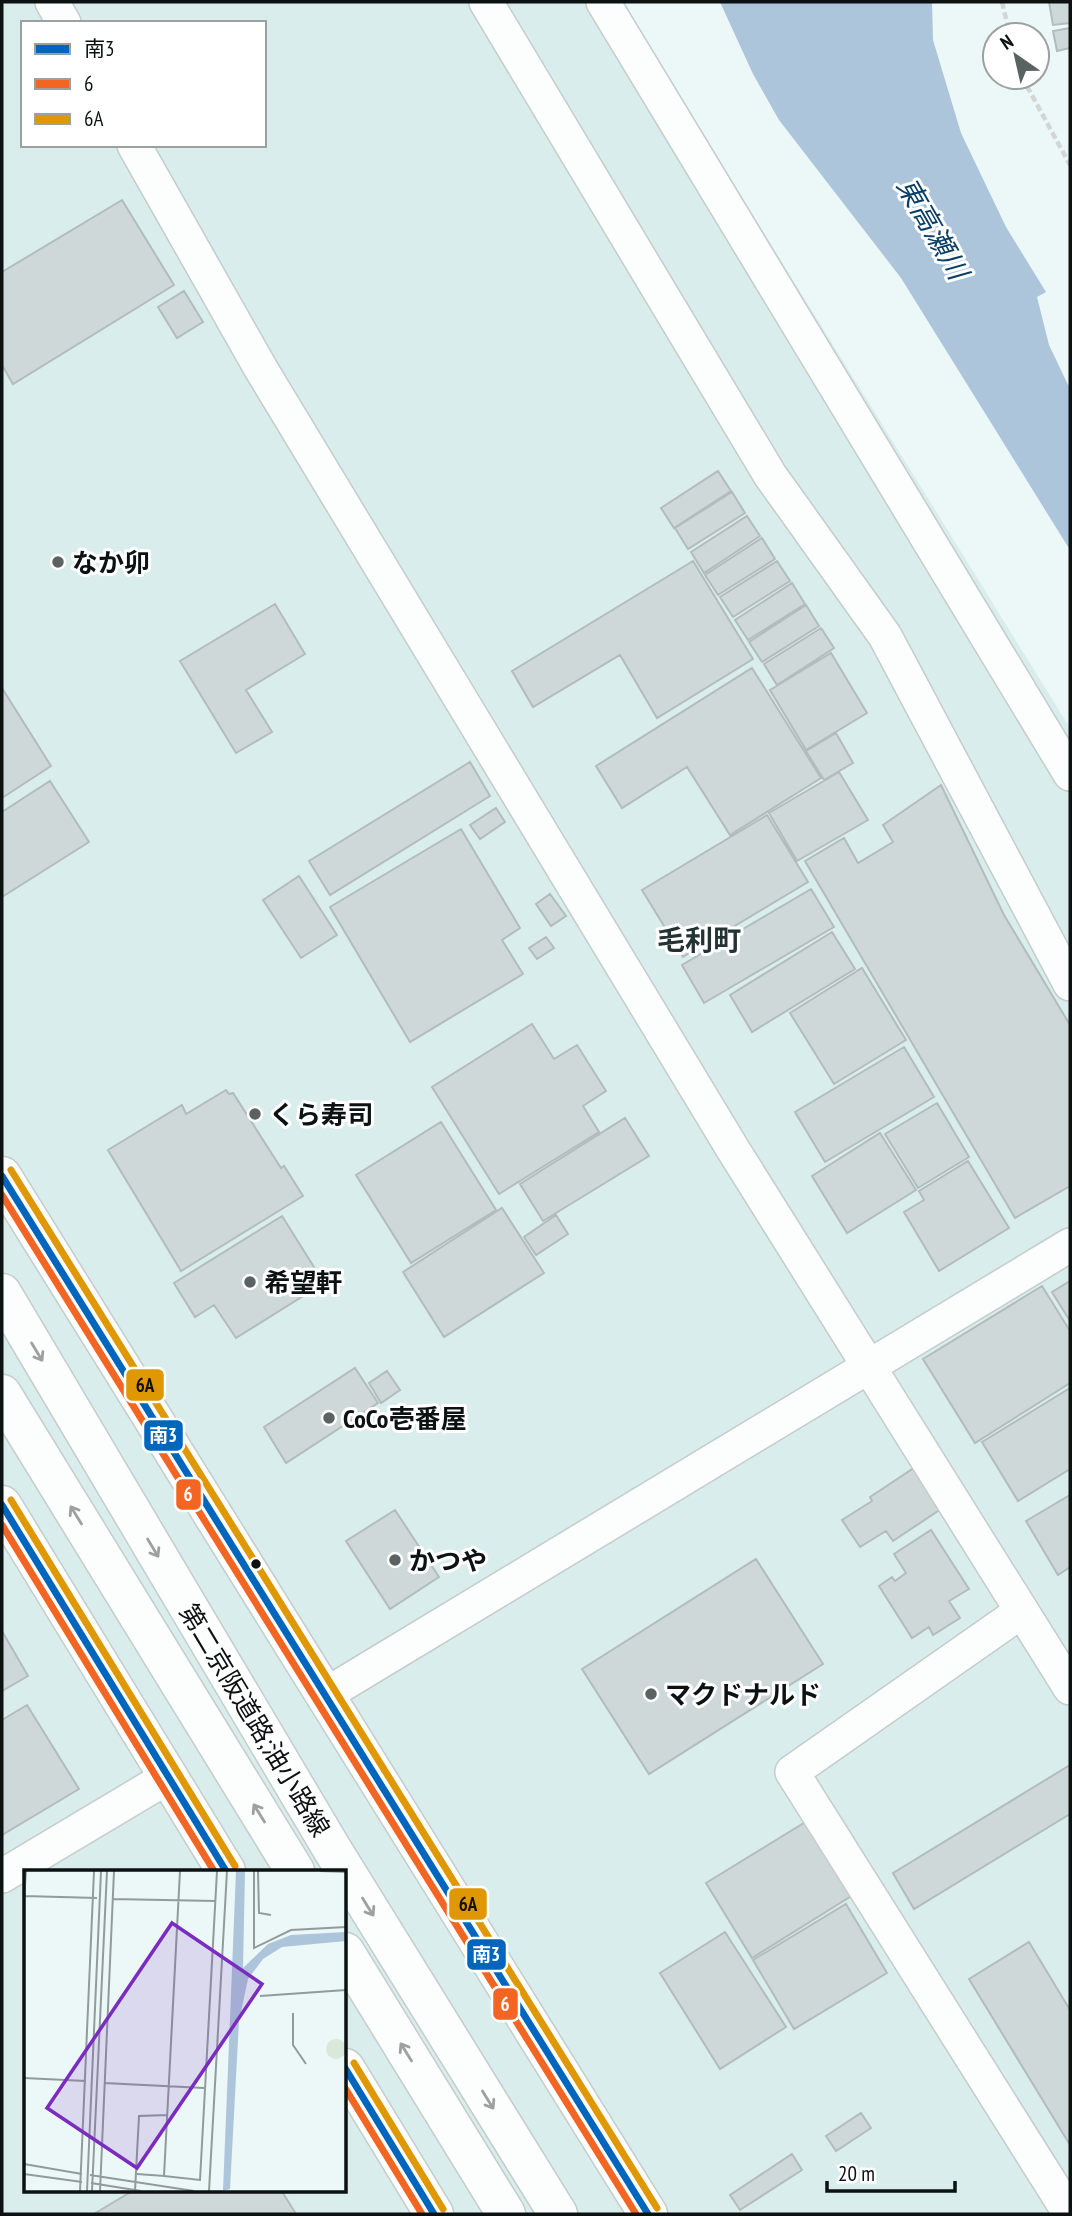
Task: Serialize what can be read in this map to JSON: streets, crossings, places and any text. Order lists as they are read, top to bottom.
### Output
{
  "streets": {
    "main road": ["第二京阪道路;油小路線"]
  },
  "districts": ["毛利町"],
  "water": ["東高瀬川"],
  "places": [
    "なか卯",
    "くら寿司",
    "希望軒",
    "CoCo壱番屋",
    "かつや",
    "マクドナルド"
  ],
  "lines": ["transit line 6A", "transit line 南3", "transit line 6"],
  "legend": ["南3", "6", "6A"],
  "scale_bar": "20 m",
  "north": "top left"
}
